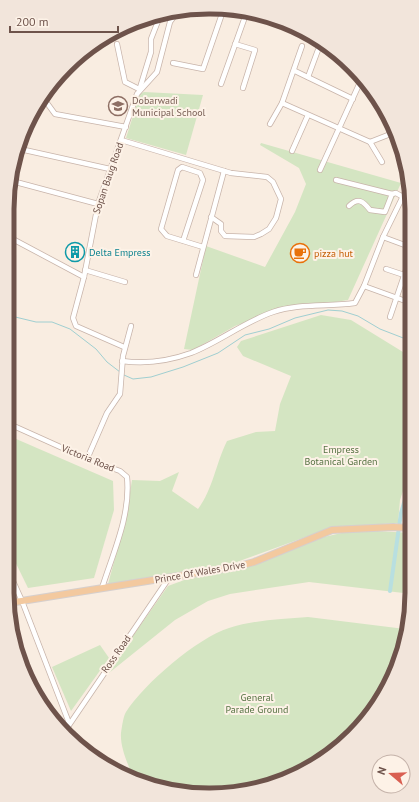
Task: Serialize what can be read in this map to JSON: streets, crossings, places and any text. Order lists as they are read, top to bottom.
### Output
{
  "streets": {
    "main road": ["Prince Of Wales Drive"],
    "street": ["Sopan Baug Road", "Victoria Road", "Ross Road"]
  },
  "crossings": [
    ["Victoria Road", "Prince Of Wales Drive"],
    ["Prince Of Wales Drive", "Ross Road"]
  ],
  "parks": ["Empress Botanical Garden", "General Parade Ground"],
  "places": {
    "school or university": ["Dobarwadi Municipal School"],
    "building": ["Delta Empress"],
    "cafe": ["pizza hut"]
  },
  "scale_bar": "200 m",
  "north": "left"
}
